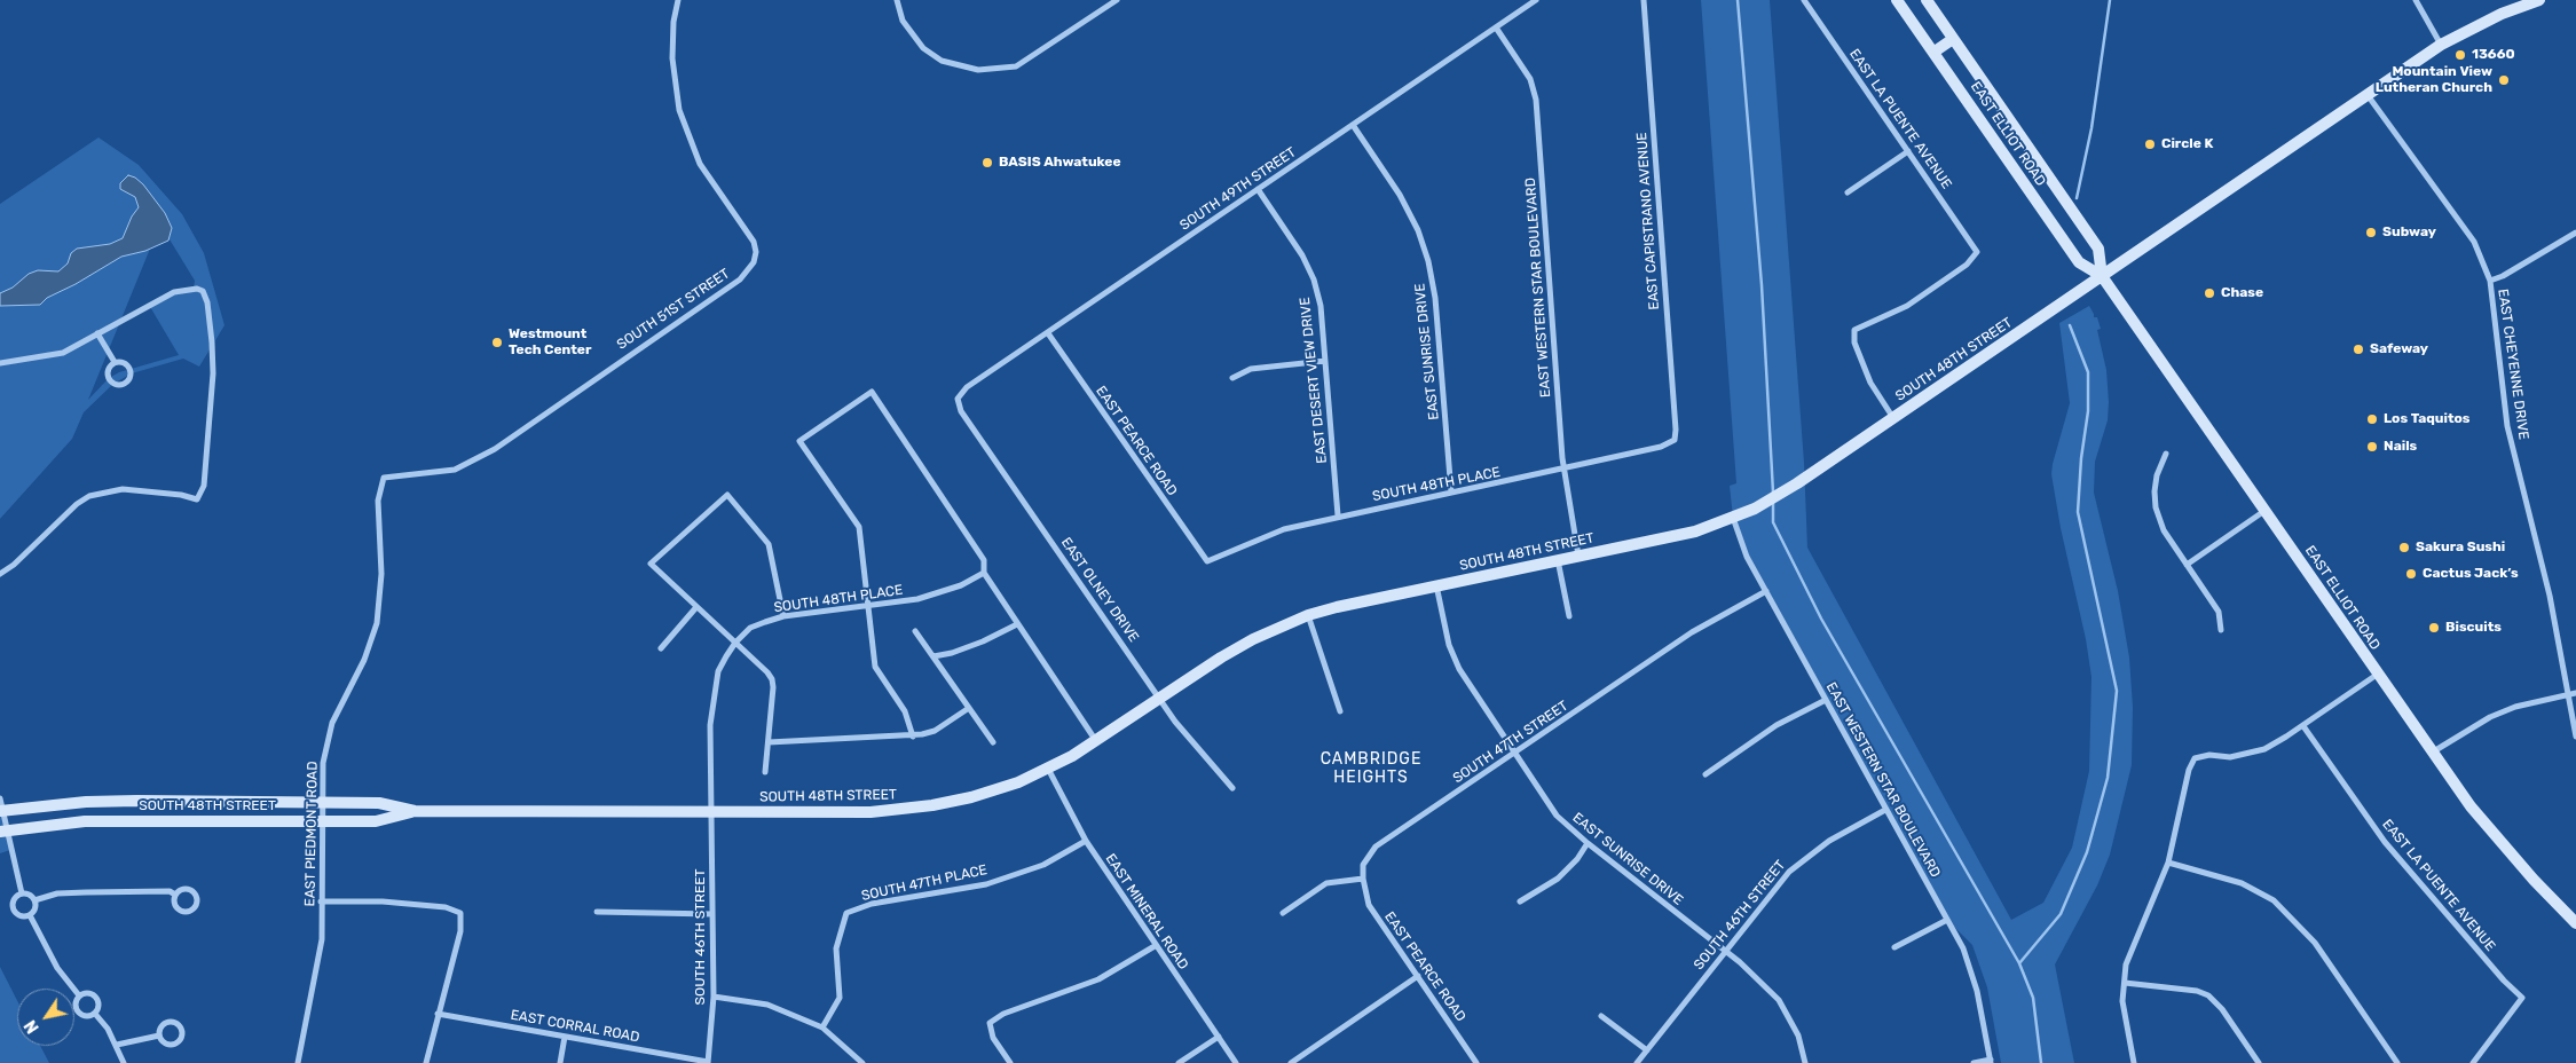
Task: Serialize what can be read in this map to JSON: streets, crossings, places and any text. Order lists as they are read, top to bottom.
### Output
{
  "streets": {
    "main road": ["EAST ELLIOT ROAD", "SOUTH 48TH STREET"],
    "street": [
      "EAST LA PUENTE AVENUE",
      "SOUTH 49TH STREET",
      "EAST CAPISTRANO AVENUE",
      "EAST WESTERN STAR BOULEVARD",
      "SOUTH 51ST STREET",
      "EAST SUNRISE DRIVE",
      "EAST CHEYENNE DRIVE",
      "EAST DESERT VIEW DRIVE",
      "EAST PEARCE ROAD",
      "SOUTH 48TH PLACE",
      "EAST OLNEY DRIVE",
      "SOUTH 47TH STREET",
      "EAST PIEDMONT ROAD",
      "SOUTH 47TH PLACE",
      "EAST MINERAL ROAD",
      "SOUTH 46TH STREET",
      "EAST CORRAL ROAD"
    ]
  },
  "crossings": [
    ["EAST LA PUENTE AVENUE", "SOUTH 48TH STREET"],
    ["EAST ELLIOT ROAD", "SOUTH 48TH STREET"],
    ["SOUTH 49TH STREET", "EAST WESTERN STAR BOULEVARD"],
    ["SOUTH 49TH STREET", "EAST SUNRISE DRIVE"],
    ["SOUTH 49TH STREET", "EAST DESERT VIEW DRIVE"],
    ["SOUTH 49TH STREET", "EAST PEARCE ROAD"],
    ["SOUTH 49TH STREET", "EAST OLNEY DRIVE"],
    ["EAST CAPISTRANO AVENUE", "SOUTH 48TH PLACE"],
    ["EAST WESTERN STAR BOULEVARD", "SOUTH 48TH STREET"],
    ["EAST WESTERN STAR BOULEVARD", "SOUTH 48TH PLACE"],
    ["EAST WESTERN STAR BOULEVARD", "SOUTH 47TH STREET"],
    ["EAST WESTERN STAR BOULEVARD", "SOUTH 46TH STREET"],
    ["SOUTH 51ST STREET", "EAST PIEDMONT ROAD"],
    ["EAST SUNRISE DRIVE", "SOUTH 48TH STREET"],
    ["EAST SUNRISE DRIVE", "SOUTH 48TH PLACE"],
    ["EAST SUNRISE DRIVE", "SOUTH 47TH STREET"],
    ["EAST SUNRISE DRIVE", "SOUTH 46TH STREET"],
    ["SOUTH 48TH STREET", "EAST CHEYENNE DRIVE"],
    ["SOUTH 48TH STREET", "SOUTH 48TH PLACE"],
    ["SOUTH 48TH STREET", "EAST OLNEY DRIVE"],
    ["SOUTH 48TH STREET", "EAST PIEDMONT ROAD"],
    ["SOUTH 48TH STREET", "EAST MINERAL ROAD"],
    ["SOUTH 48TH STREET", "SOUTH 46TH STREET"],
    ["EAST DESERT VIEW DRIVE", "SOUTH 48TH PLACE"],
    ["EAST PEARCE ROAD", "SOUTH 48TH PLACE"],
    ["EAST PEARCE ROAD", "SOUTH 47TH STREET"],
    ["SOUTH 48TH PLACE", "SOUTH 46TH STREET"],
    ["SOUTH 47TH PLACE", "EAST MINERAL ROAD"],
    ["SOUTH 46TH STREET", "EAST CORRAL ROAD"]
  ],
  "districts": ["CAMBRIDGE HEIGHTS"],
  "places": [
    "13660",
    "Mountain View Lutheran Church",
    "Circle K",
    "BASIS Ahwatukee",
    "Subway",
    "Chase",
    "Westmount Tech Center",
    "Safeway",
    "Los Taquitos",
    "Nails",
    "Sakura Sushi",
    "Cactus Jack’s",
    "Biscuits"
  ],
  "north": "bottom left"
}
